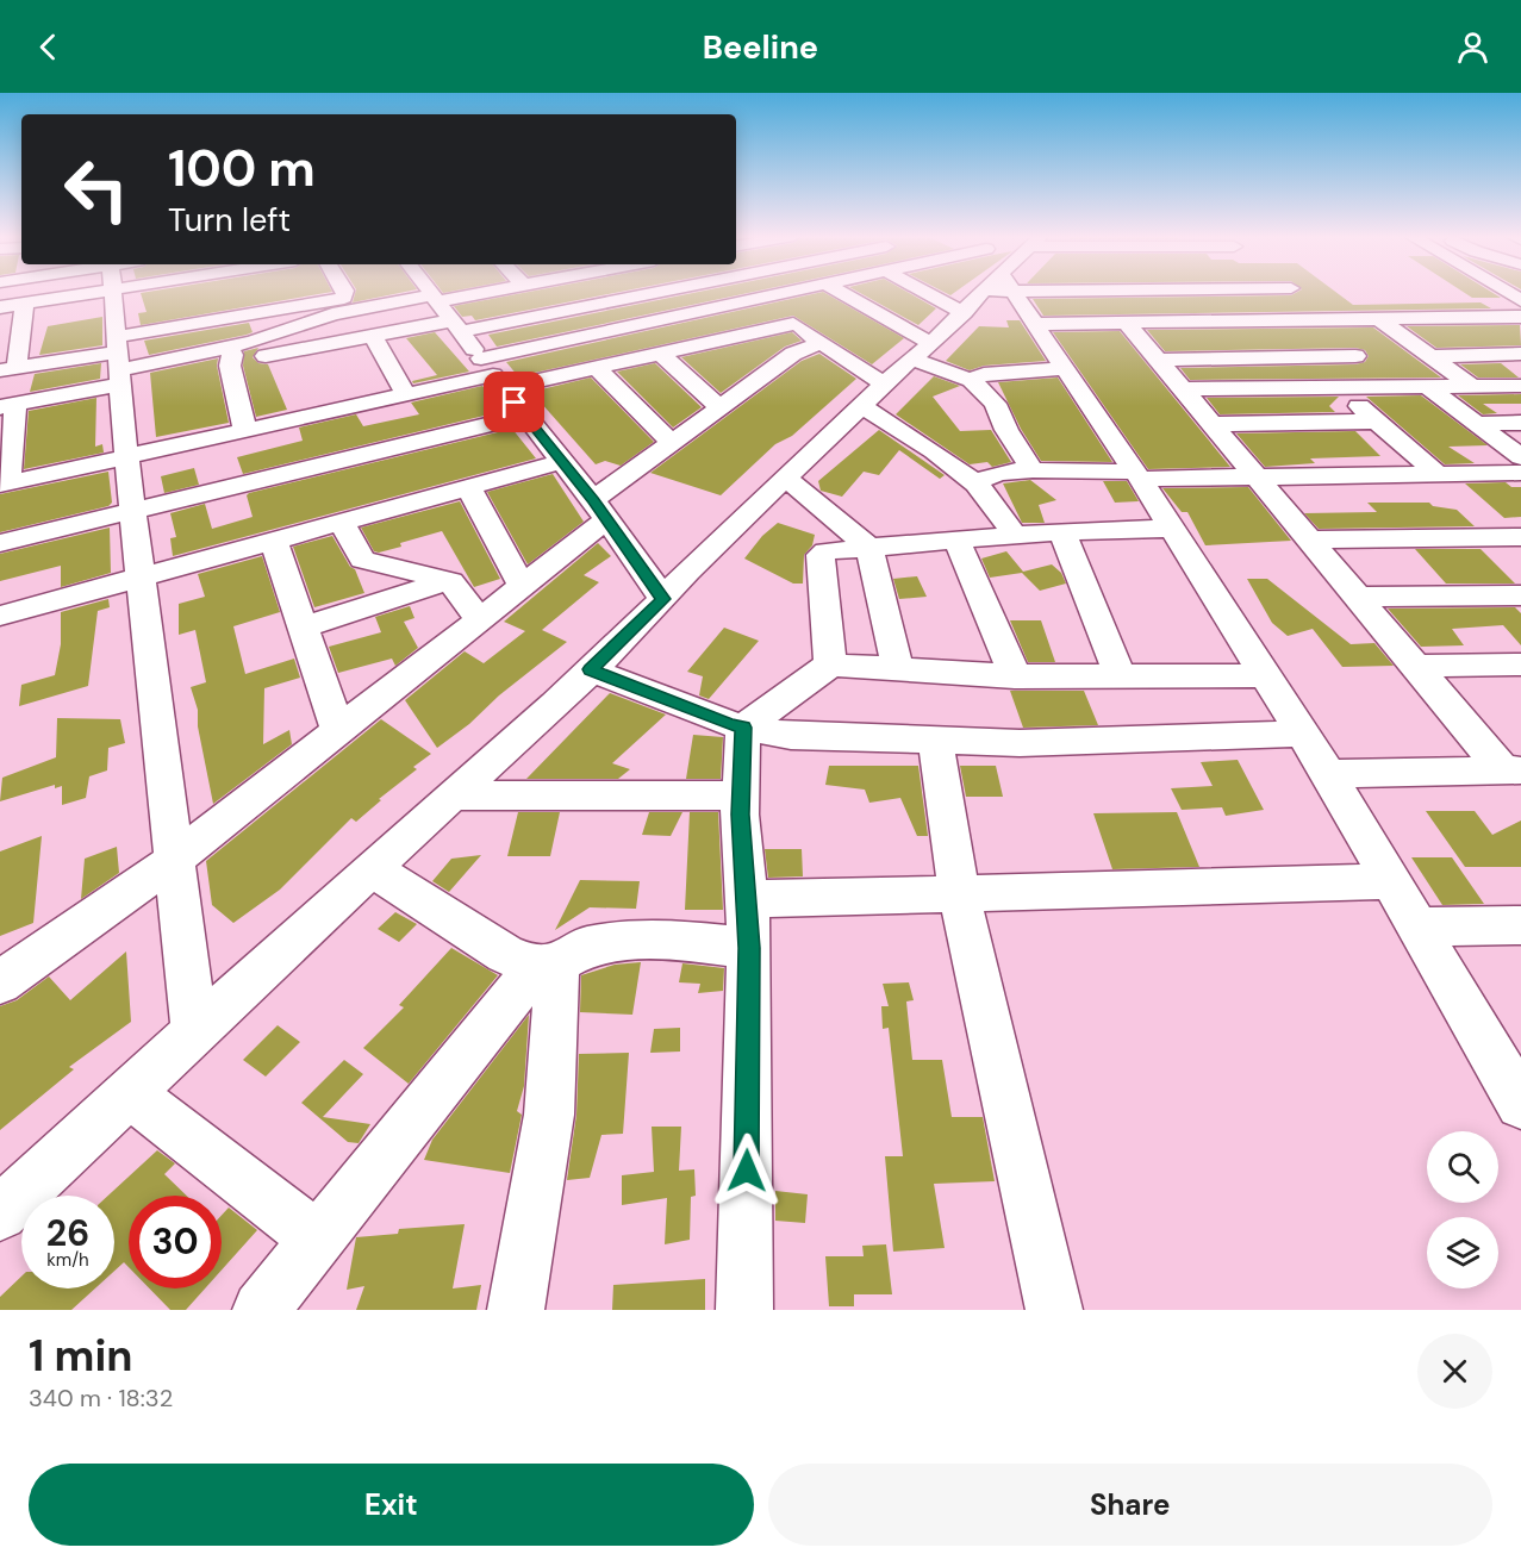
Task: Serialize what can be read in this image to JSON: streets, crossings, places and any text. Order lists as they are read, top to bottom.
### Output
{
  "page": {
    "header": "Beeline",
    "turn": ["100 m", "Turn left"],
    "speed": "26 km/h",
    "limit": "30",
    "heading": ["1 min", "340 m · 18:32"],
    "buttons": ["Exit", "Share"]
  }
}
